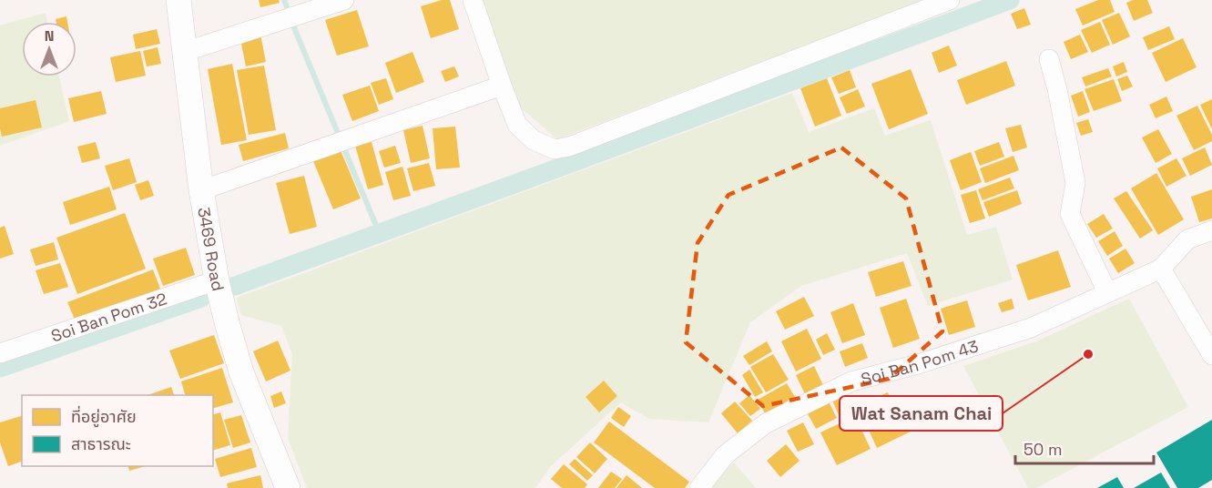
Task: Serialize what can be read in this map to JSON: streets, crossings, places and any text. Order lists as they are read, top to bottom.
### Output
{
  "streets": {
    "street": ["3469 Road", "Soi Ban Pom 32", "Soi Ban Pom 43"]
  },
  "crossings": [
    ["3469 Road", "Soi Ban Pom 32"]
  ],
  "places": ["Wat Sanam Chai"],
  "legend": ["ที่อยู่อาศัย", "สาธารณะ"],
  "scale_bar": "50 m",
  "north": "top"
}
